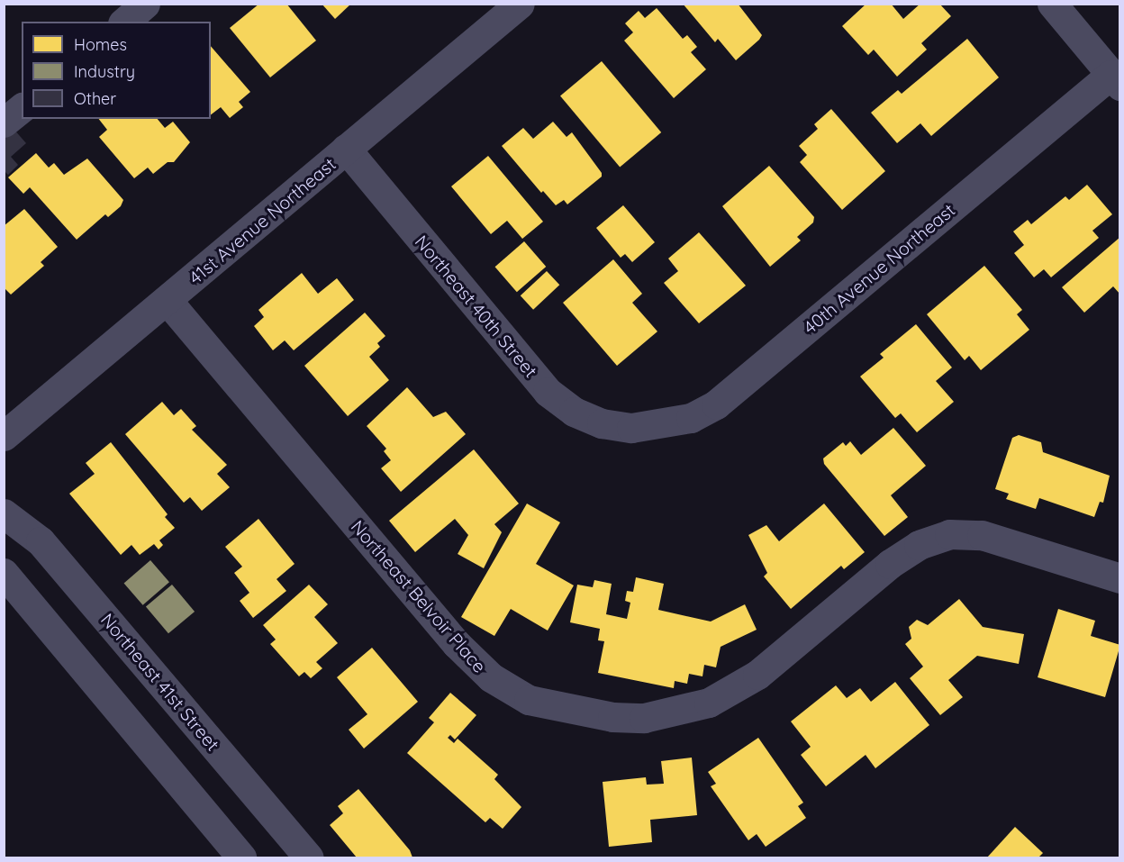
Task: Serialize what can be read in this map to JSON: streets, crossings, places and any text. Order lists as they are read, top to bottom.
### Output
{
  "streets": {
    "street": [
      "41st Avenue Northeast",
      "40th Avenue Northeast",
      "Northeast 40th Street",
      "Northeast Belvoir Place",
      "Northeast 41st Street"
    ]
  },
  "crossings": [
    ["41st Avenue Northeast", "Northeast 40th Street"],
    ["41st Avenue Northeast", "Northeast Belvoir Place"],
    ["40th Avenue Northeast", "Northeast 40th Street"]
  ],
  "legend": ["Homes", "Industry", "Other"]
}
